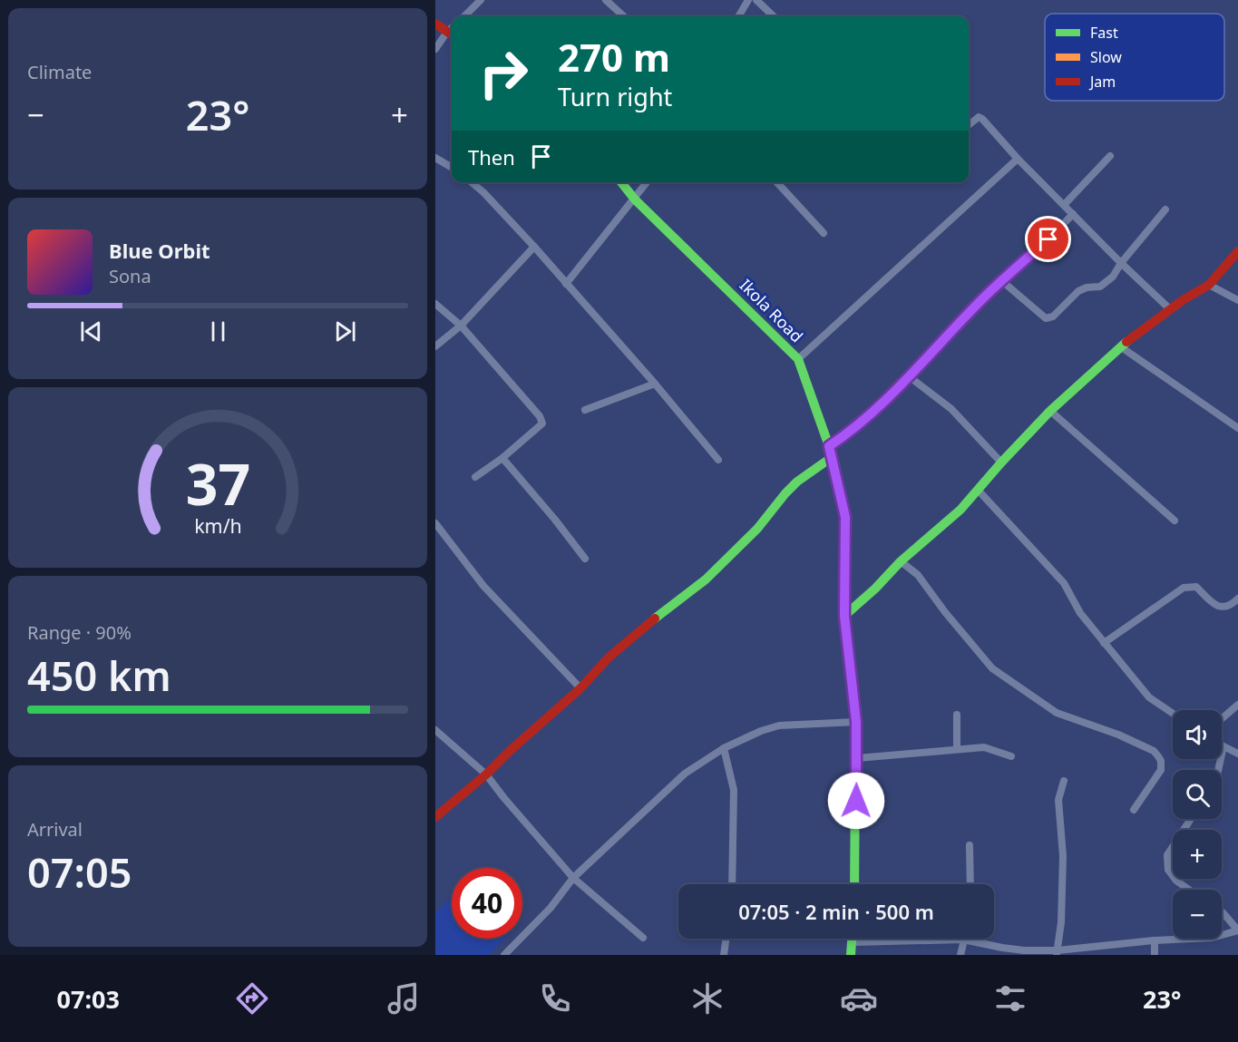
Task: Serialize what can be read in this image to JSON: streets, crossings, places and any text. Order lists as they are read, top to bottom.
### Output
{
  "streets": {
    "street": ["Ikola Road"]
  },
  "legend": ["Fast", "Slow", "Jam"],
  "page": {
    "tile": [
      "Climate",
      ["Range · 90%", "450 km"],
      ["Arrival", "07:05"]
    ],
    "turn": ["270 m", "Turn right"],
    "heat": ["−", "23°", "+"],
    "then": "Then",
    "song": ["Blue Orbit", "Sona"],
    "map_buttons": ["+", "−"],
    "limit": "40",
    "trip": "07:05 · 2 min · 500 m",
    "tabs": ["07:03", "23°"],
    "gauge": ["37", "km/h"]
  }
}
